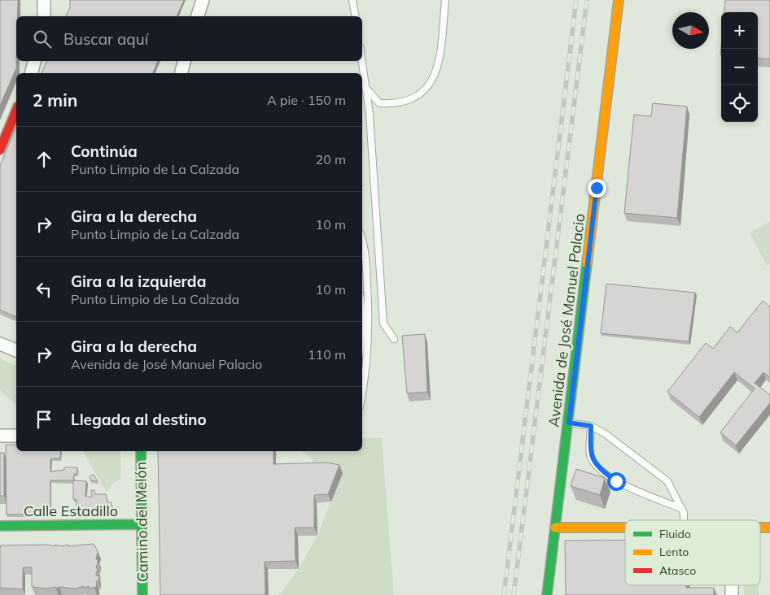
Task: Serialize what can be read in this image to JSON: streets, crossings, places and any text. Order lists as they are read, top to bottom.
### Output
{
  "streets": {
    "street": ["Avenida de José Manuel Palacio", "Calle Estadillo", "Camino del Melón"]
  },
  "crossings": [
    ["Calle Estadillo", "Camino del Melón"]
  ],
  "legend": ["Fluido", "Lento", "Atasco"],
  "north": "right",
  "page": {
    "map_buttons": ["+", "−"],
    "search": "Buscar aquí",
    "heading": ["2 min", "A pie · 150 m"],
    "list": [
      ["Continúa", "Punto Limpio de La Calzada", "20 m"],
      ["Gira a la derecha", "Punto Limpio de La Calzada", "10 m"],
      ["Gira a la izquierda", "Punto Limpio de La Calzada", "10 m"],
      ["Gira a la derecha", "Avenida de José Manuel Palacio", "110 m"],
      "Llegada al destino"
    ]
  }
}
